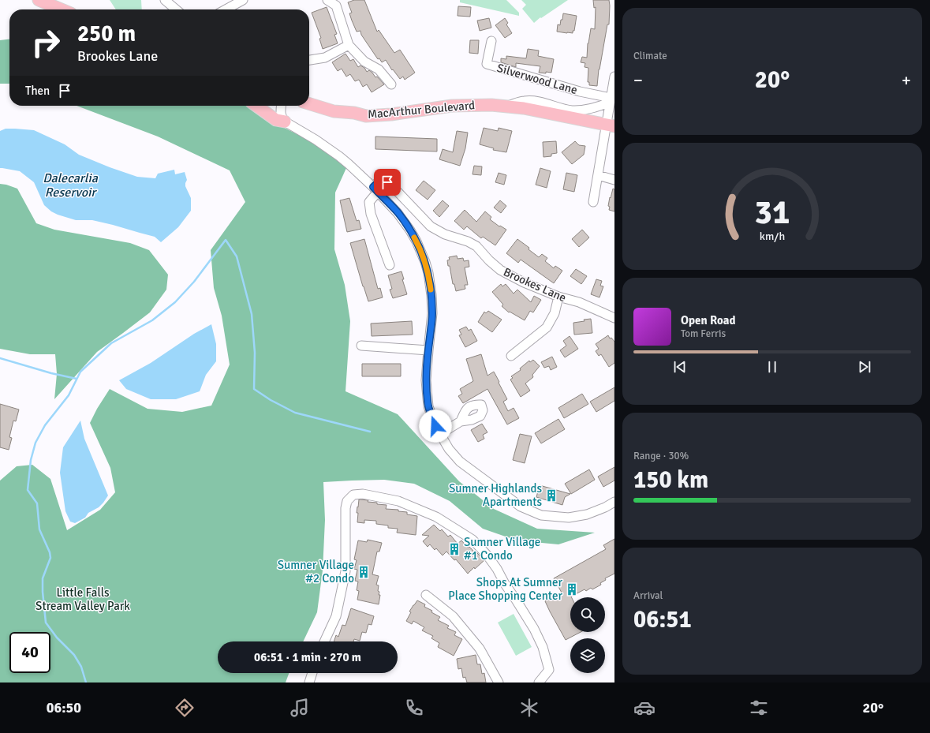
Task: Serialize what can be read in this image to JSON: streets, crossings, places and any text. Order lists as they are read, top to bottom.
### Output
{
  "streets": {
    "main road": ["MacArthur Boulevard"],
    "street": ["Silverwood Lane", "Brookes Lane"]
  },
  "water": ["Dalecarlia Reservoir"],
  "parks": ["Little Falls Stream Valley Park"],
  "places": {
    "building": [
      "Sumner Highlands Apartments",
      "Sumner Village #1 Condo",
      "Sumner Village #2 Condo",
      "Shops At Sumner Place Shopping Center"
    ]
  },
  "page": {
    "tile": [
      "Climate",
      ["Range · 30%", "150 km"],
      ["Arrival", "06:51"]
    ],
    "turn": ["250 m", "Brookes Lane"],
    "heat": ["−", "20°", "+"],
    "then": "Then",
    "song": ["Open Road", "Tom Ferris"],
    "limit": "40",
    "trip": "06:51 · 1 min · 270 m",
    "tabs": ["06:50", "20°"],
    "gauge": ["31", "km/h"]
  }
}
